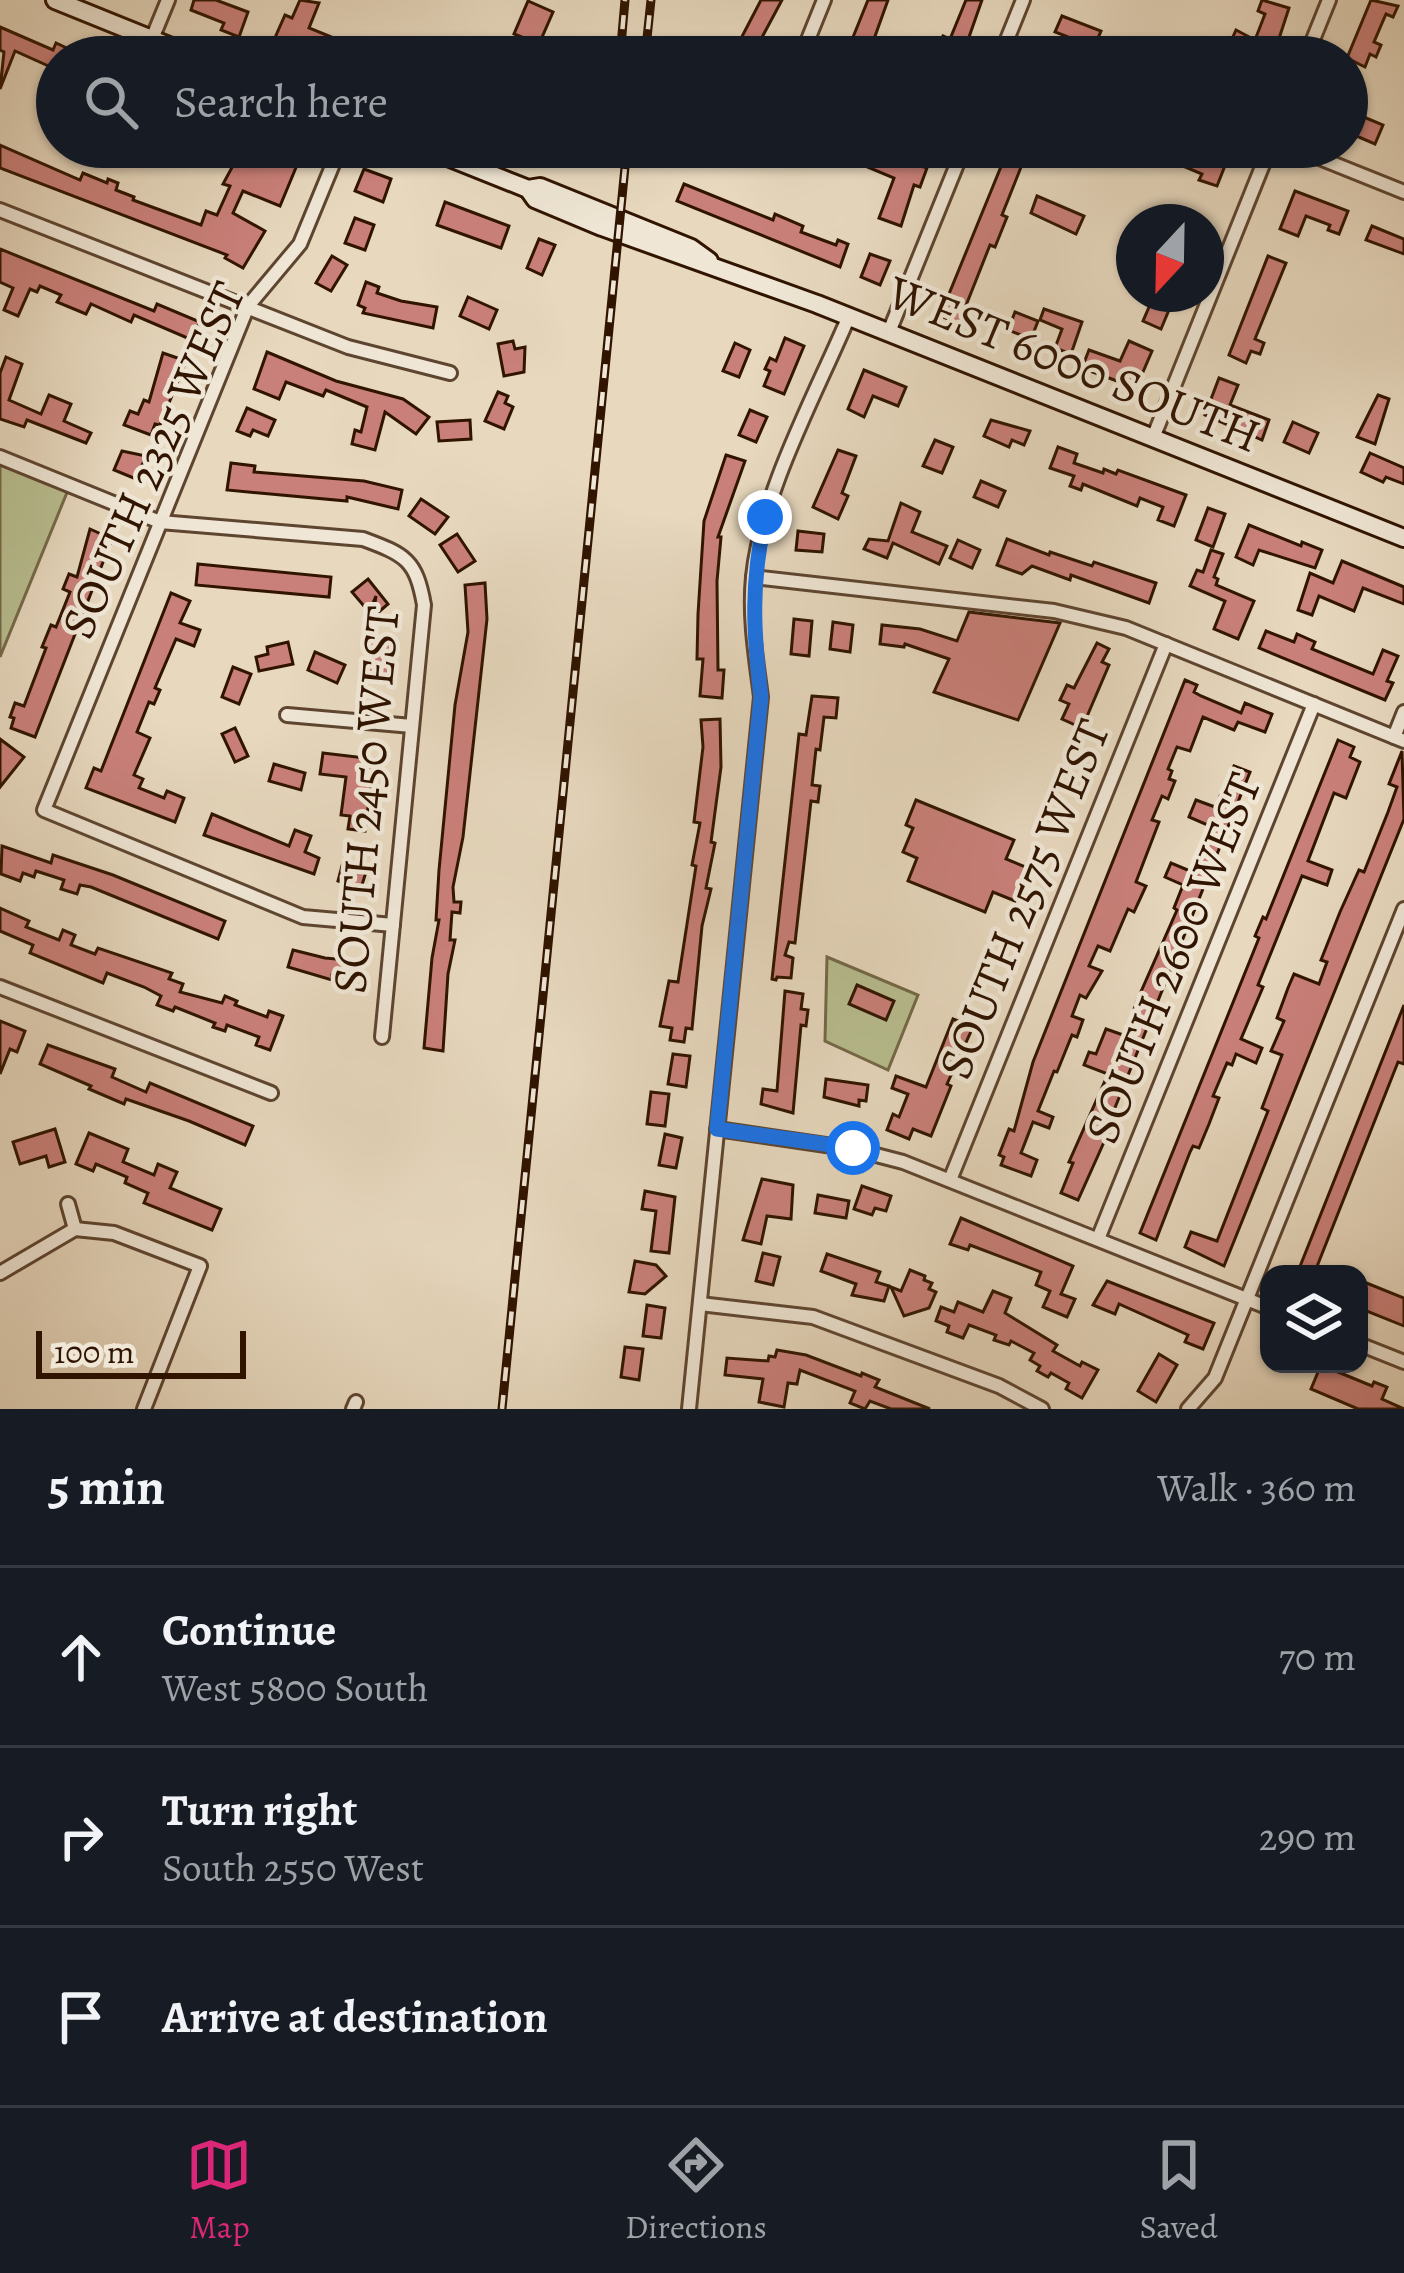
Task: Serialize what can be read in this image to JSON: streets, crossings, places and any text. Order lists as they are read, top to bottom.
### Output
{
  "streets": {
    "street": [
      "WEST 6000 SOUTH",
      "SOUTH 2325 WEST",
      "SOUTH 2450 WEST",
      "SOUTH 2575 WEST",
      "SOUTH 2600 WEST"
    ]
  },
  "crossings": [
    ["SOUTH 2325 WEST", "SOUTH 2450 WEST"]
  ],
  "scale_bar": "100 m",
  "north": "bottom",
  "page": {
    "search": "Search here",
    "scale": "100 m",
    "heading": ["5 min", "Walk · 360 m"],
    "list": [
      ["Continue", "West 5800 South", "70 m"],
      ["Turn right", "South 2550 West", "290 m"],
      "Arrive at destination"
    ],
    "nav": ["Map", "Directions", "Saved"]
  }
}
